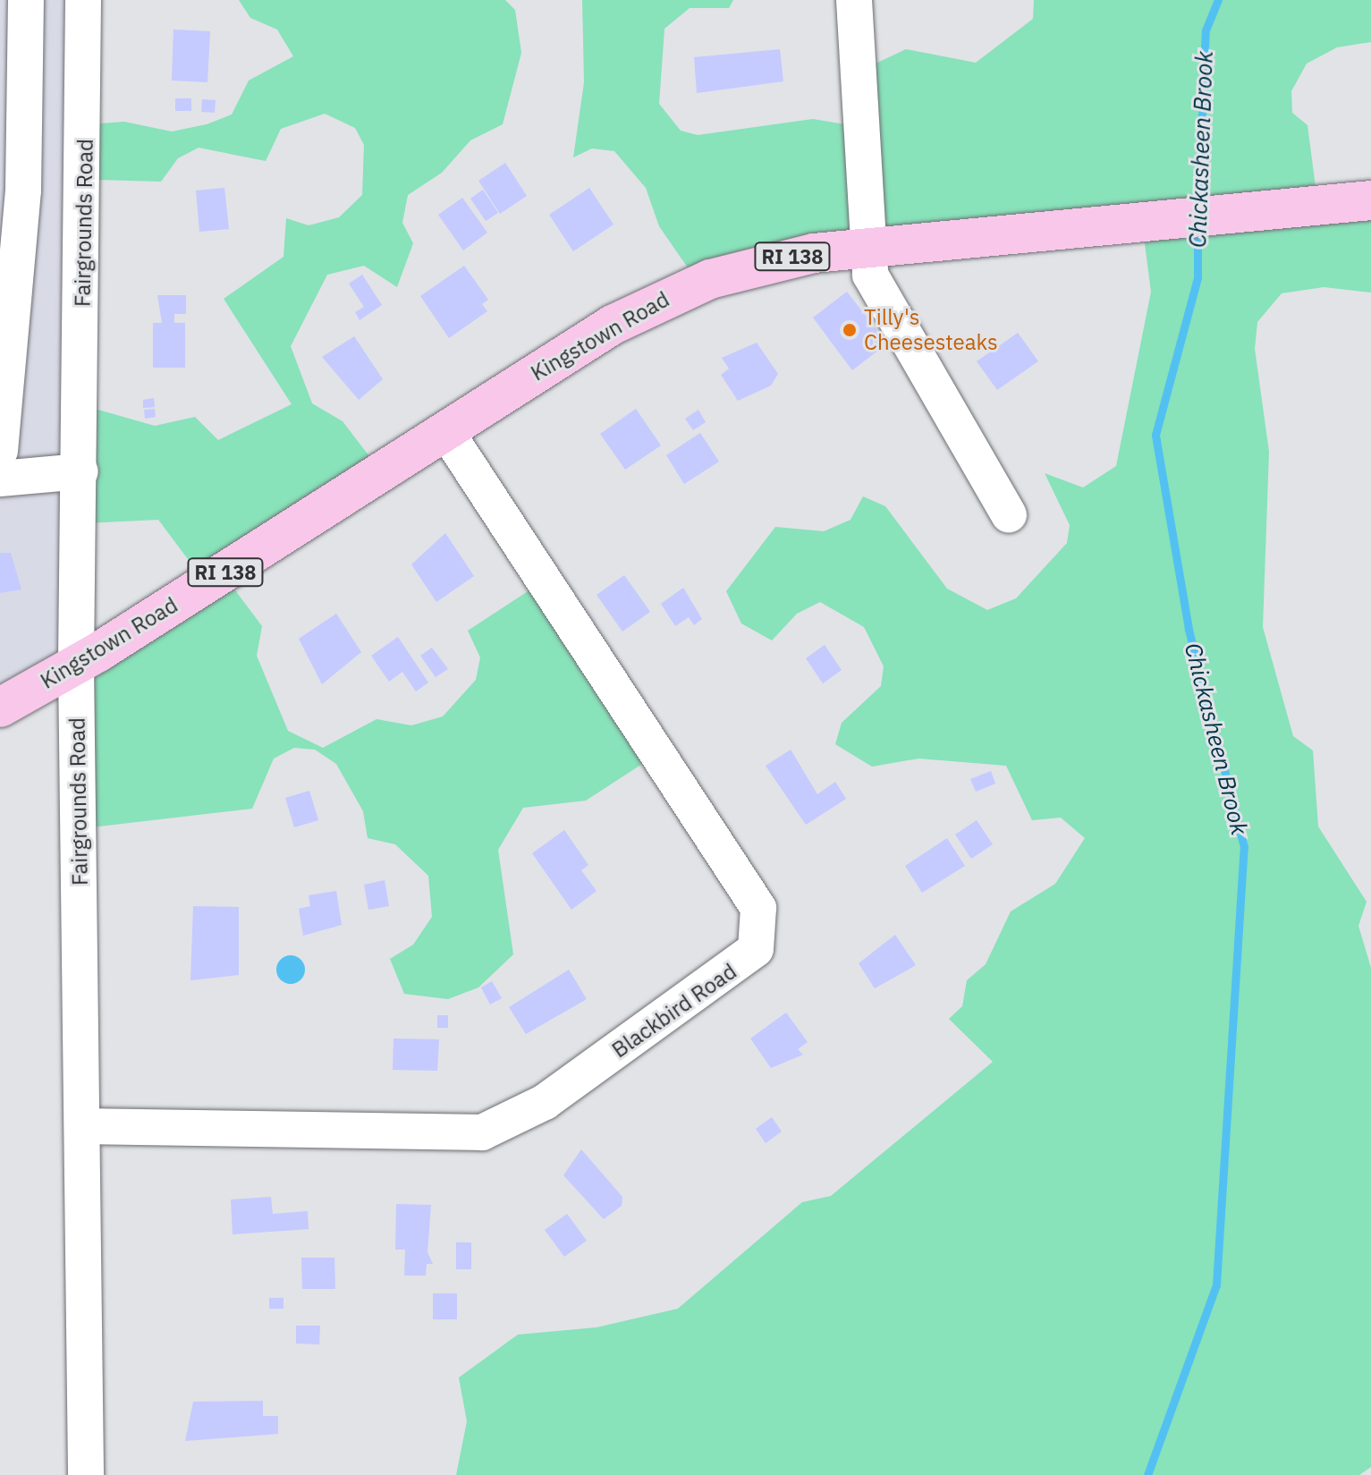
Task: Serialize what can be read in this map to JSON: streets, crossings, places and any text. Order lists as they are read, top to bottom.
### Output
{
  "streets": {
    "main road": ["RI 138", "Kingstown Road"],
    "street": ["Fairgrounds Road", "Blackbird Road"]
  },
  "crossings": [
    ["Fairgrounds Road", "Kingstown Road"],
    ["Fairgrounds Road", "Blackbird Road"],
    ["Kingstown Road", "Blackbird Road"]
  ],
  "water": ["Chickasheen Brook"],
  "places": ["Tilly's Cheesesteaks"]
}
